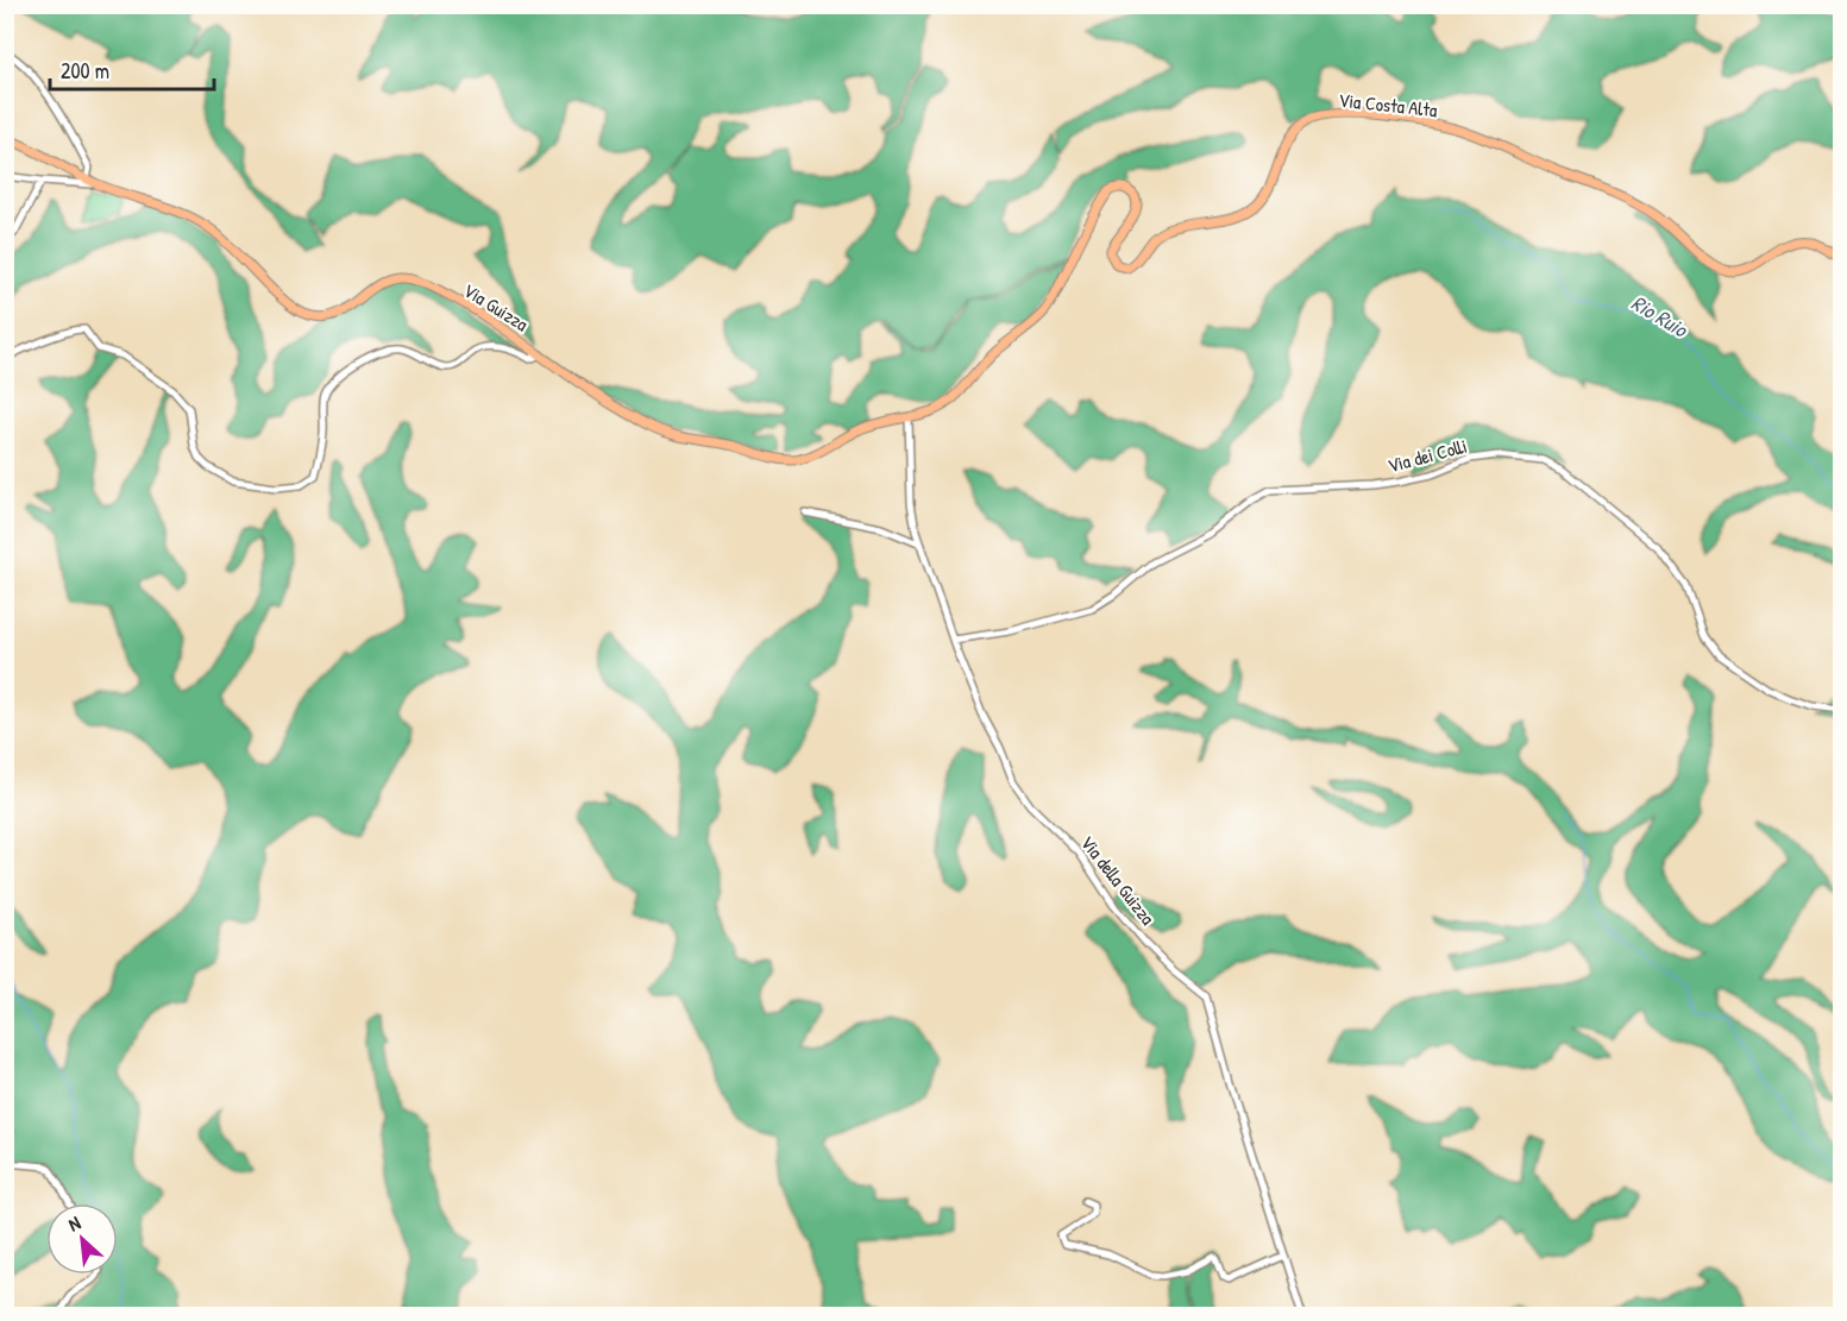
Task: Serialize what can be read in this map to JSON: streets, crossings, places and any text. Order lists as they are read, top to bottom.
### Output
{
  "streets": {
    "main road": ["Via Costa Alta", "Via Guizza"],
    "street": ["Via dei Colli", "Via della Guizza"]
  },
  "crossings": [
    ["Via Costa Alta", "Via Guizza"],
    ["Via Costa Alta", "Via della Guizza"],
    ["Via Guizza", "Via della Guizza"],
    ["Via dei Colli", "Via della Guizza"]
  ],
  "water": ["Rio Ruio"],
  "scale_bar": "200 m",
  "north": "top left"
}
